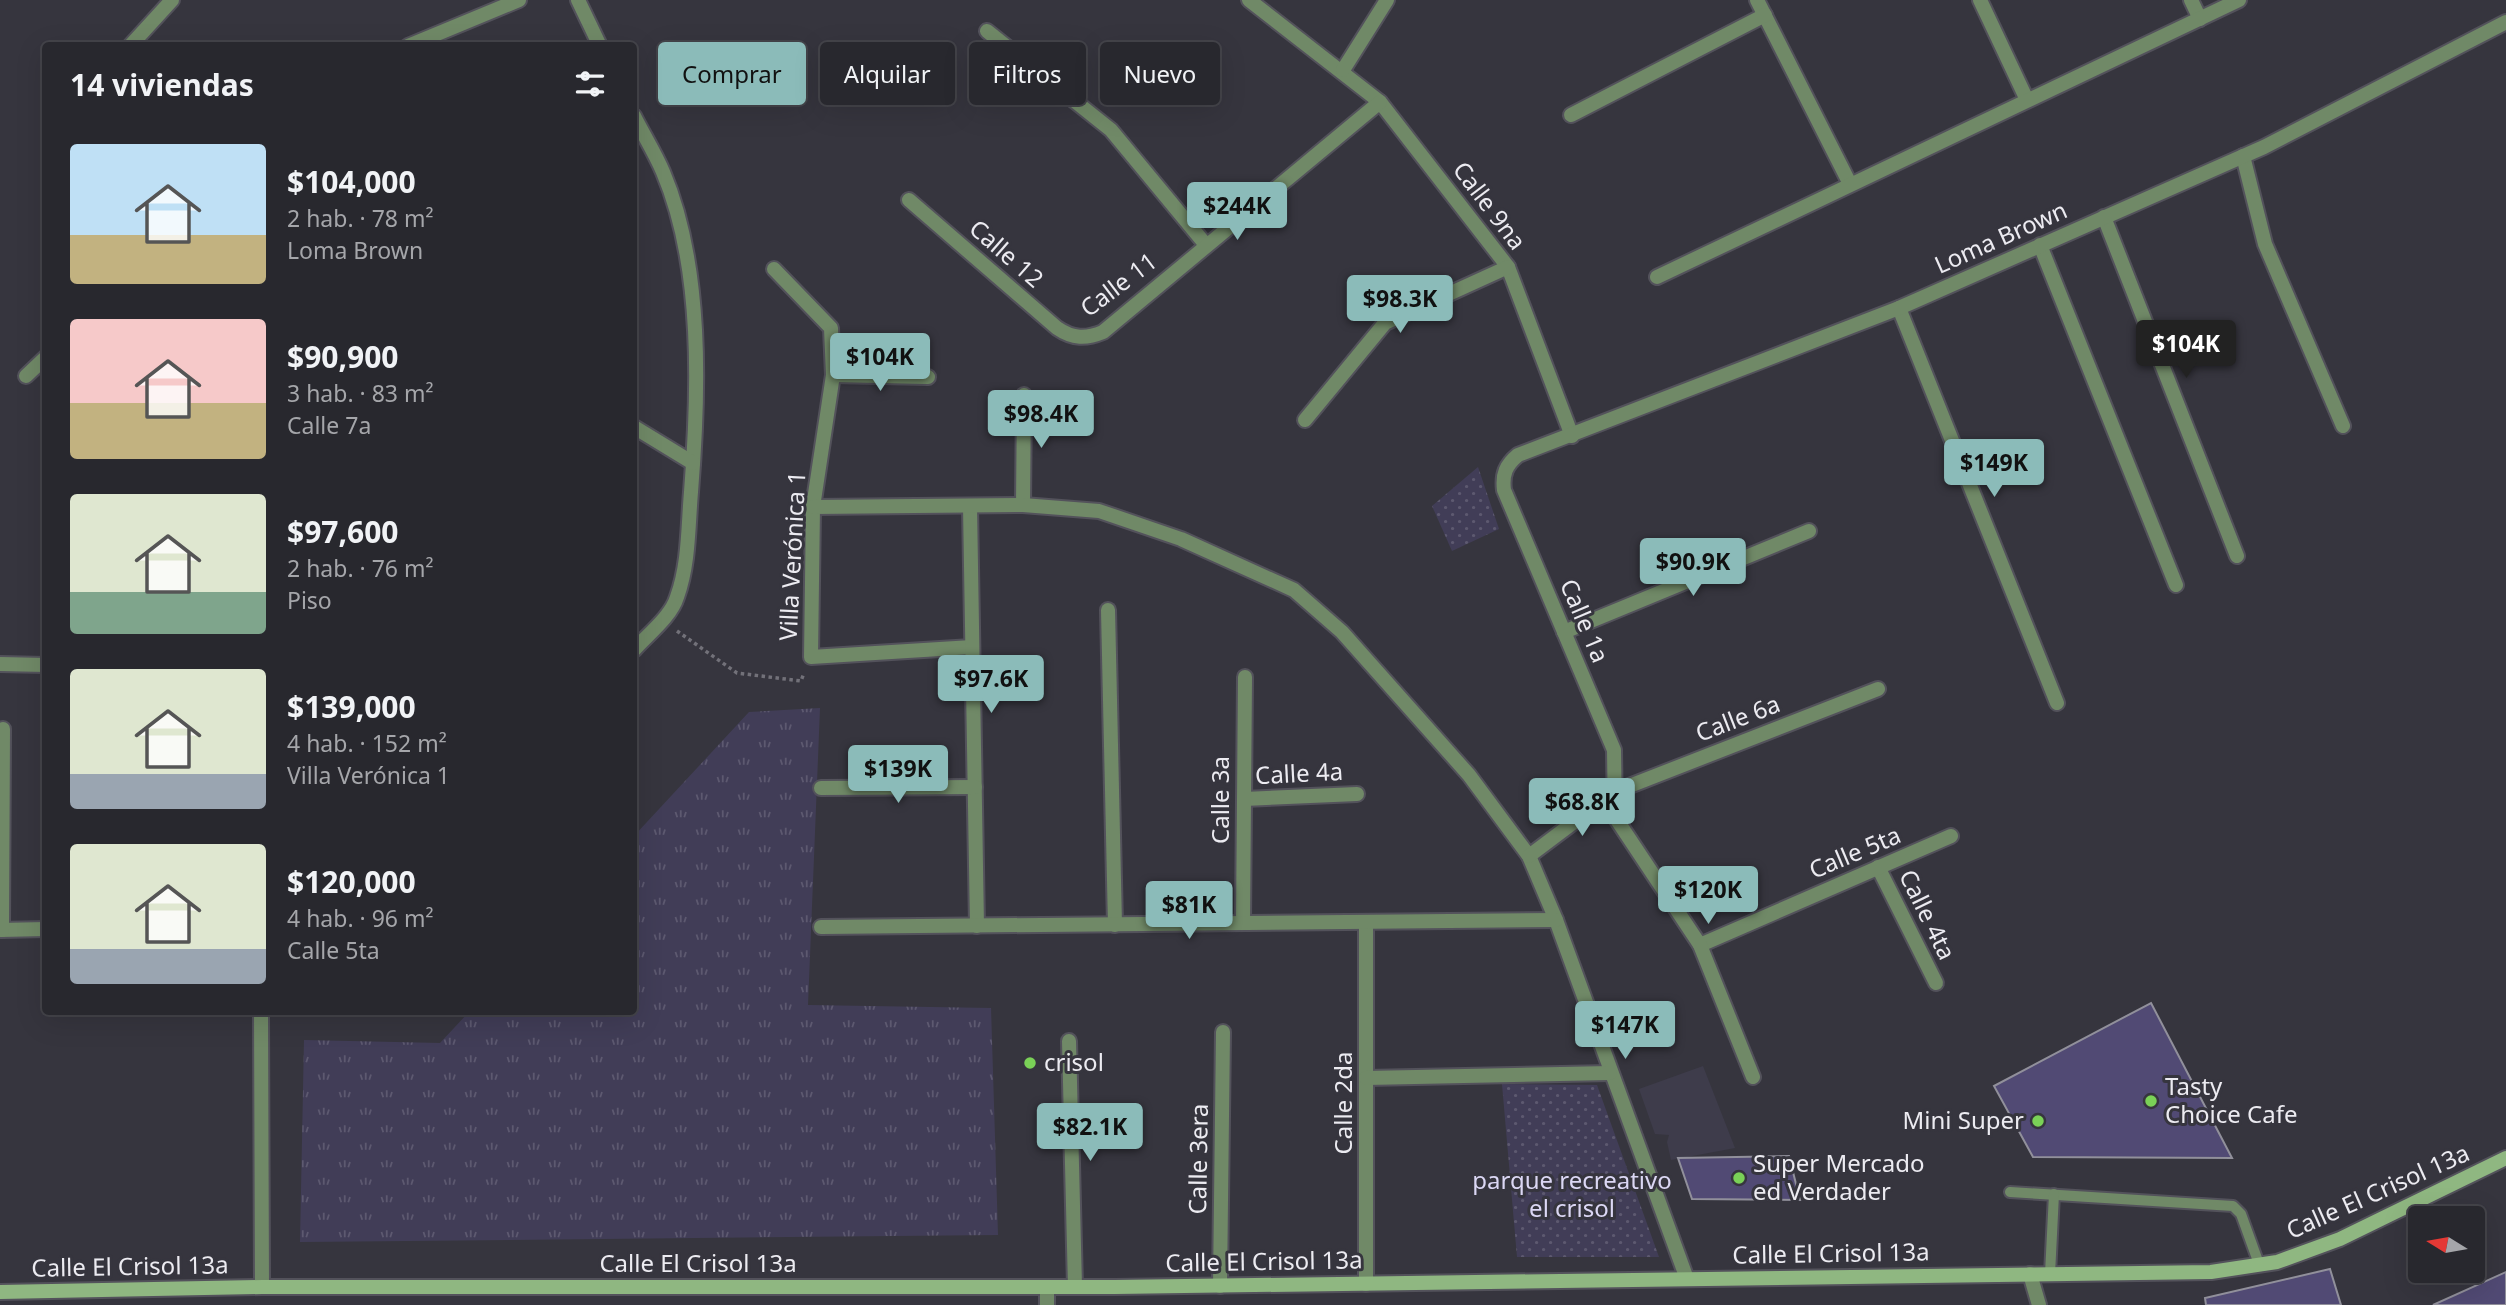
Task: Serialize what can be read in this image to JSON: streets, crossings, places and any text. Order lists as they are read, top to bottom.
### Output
{
  "streets": {
    "street": [
      "Calle 9na",
      "Loma Brown",
      "Calle 12",
      "Calle 11",
      "Villa Verónica 1",
      "Calle 1a",
      "Calle 6a",
      "Calle 4a",
      "Calle 3a",
      "Calle 5ta",
      "Calle 4ta",
      "Calle 2da",
      "Calle 3era",
      "Calle El Crisol 13a"
    ]
  },
  "crossings": [
    ["Calle 9na", "Loma Brown"],
    ["Calle 9na", "Calle 11"],
    ["Loma Brown", "Calle 1a"],
    ["Calle 12", "Calle 11"],
    ["Calle 1a", "Calle 6a"],
    ["Calle 1a", "Calle 5ta"],
    ["Calle 4a", "Calle 3a"],
    ["Calle 5ta", "Calle 4ta"],
    ["Calle 2da", "Calle El Crisol 13a"],
    ["Calle 3era", "Calle El Crisol 13a"]
  ],
  "parks": ["parque recreativo el crisol"],
  "places": [
    "crisol",
    "Tasty Choice Cafe",
    "Mini Super",
    "Super Mercado ed Verdader"
  ],
  "north": "left",
  "page": {
    "chip": [
      "Comprar",
      "Alquilar",
      "Filtros",
      "Nuevo"
    ],
    "heading": "14 viviendas",
    "list": [
      {
        "name": "$104,000",
        "note": "2 hab. · 78 m² · Loma Brown"
      },
      {
        "name": "$90,900",
        "note": "3 hab. · 83 m² · Calle 7a"
      },
      {
        "name": "$97,600",
        "note": "2 hab. · 76 m² · Piso"
      },
      {
        "name": "$139,000",
        "note": "4 hab. · 152 m² · Villa Verónica 1"
      },
      {
        "name": "$120,000",
        "note": "4 hab. · 96 m² · Calle 5ta"
      }
    ],
    "price": [
      "$244K",
      "$98.3K",
      "$104K",
      "$104K",
      "$98.4K",
      "$149K",
      "$90.9K",
      "$97.6K",
      "$139K",
      "$68.8K",
      "$120K",
      "$81K",
      "$147K",
      "$82.1K"
    ]
  }
}
